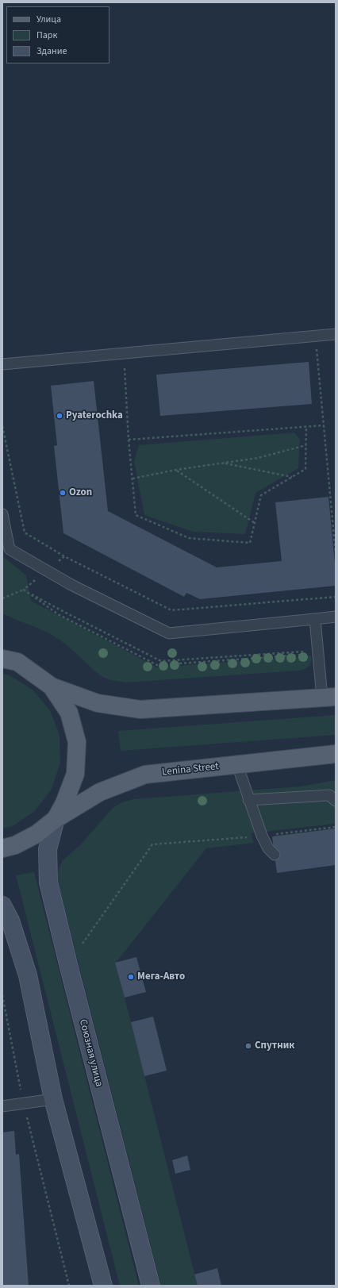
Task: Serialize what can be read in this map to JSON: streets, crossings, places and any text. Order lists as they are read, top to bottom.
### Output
{
  "streets": {
    "main road": ["Lenina Street", "Союзная улица"]
  },
  "crossings": [
    ["Lenina Street", "Союзная улица"]
  ],
  "places": [
    "Pyaterochka",
    "Ozon",
    "Мега-Авто",
    "Спутник"
  ],
  "legend": ["Улица", "Парк", "Здание"]
}
